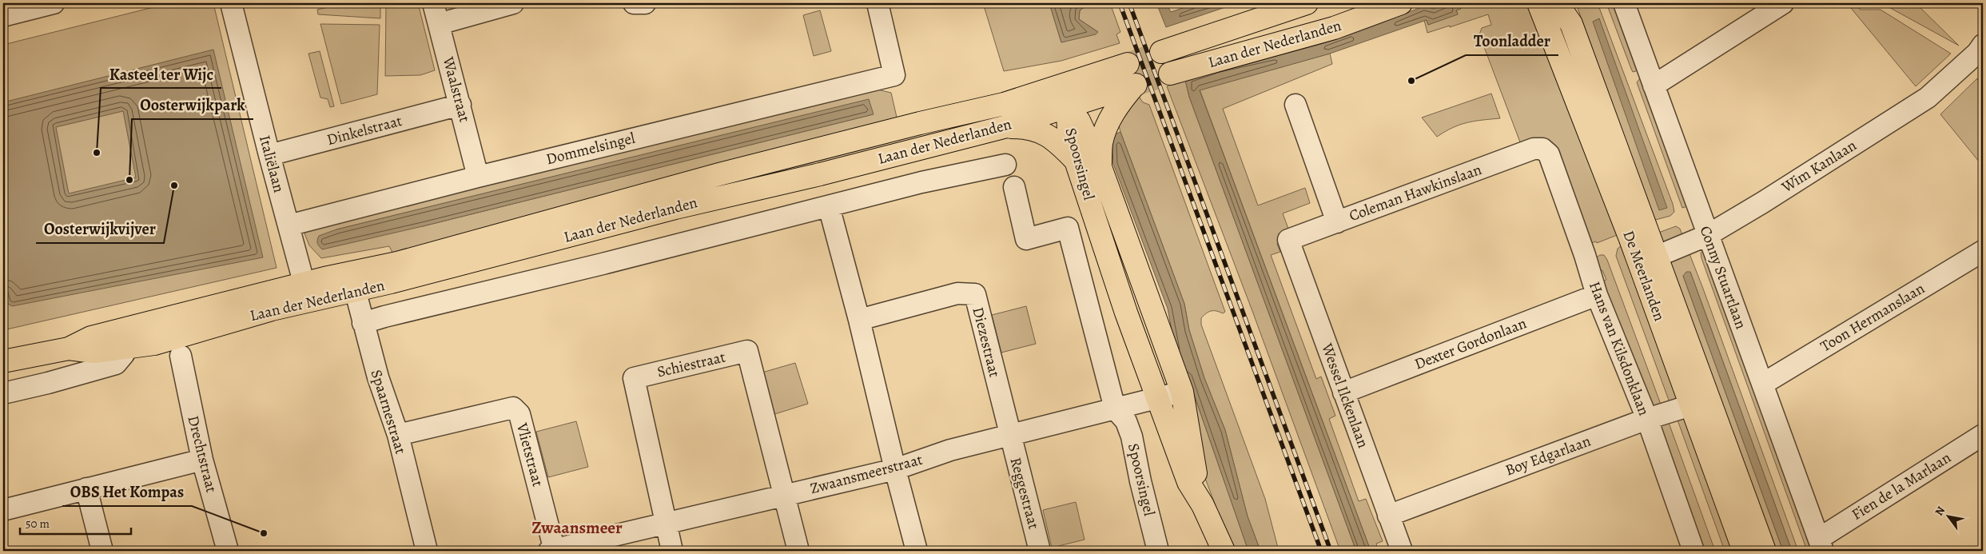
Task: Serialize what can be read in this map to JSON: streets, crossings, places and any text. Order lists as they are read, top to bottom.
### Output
{
  "streets": {
    "main road": ["Laan der Nederlanden", "Spoorsingel", "De Meerlanden"],
    "street": [
      "Waalstraat",
      "Dinkelstraat",
      "Dommelsingel",
      "Italiëlaan",
      "Wim Kanlaan",
      "Coleman Hawkinslaan",
      "Conny Stuartlaan",
      "Toon Hermanslaan",
      "Diezestraat",
      "Dexter Gordonlaan",
      "Hans van Kilsdonklaan",
      "Schiestraat",
      "Wessel Ilckenlaan",
      "Spaarnestraat",
      "Drechtstraat",
      "Vlietstraat",
      "Boy Edgarlaan",
      "Zwaansmeerstraat",
      "Fien de la Marlaan",
      "Reggestraat"
    ]
  },
  "crossings": [
    ["Laan der Nederlanden", "Italiëlaan"],
    ["Laan der Nederlanden", "Spoorsingel"],
    ["Laan der Nederlanden", "Spaarnestraat"],
    ["Waalstraat", "Dinkelstraat"],
    ["Waalstraat", "Dommelsingel"],
    ["Dinkelstraat", "Italiëlaan"],
    ["Dommelsingel", "Italiëlaan"],
    ["Spoorsingel", "Zwaansmeerstraat"],
    ["Wim Kanlaan", "De Meerlanden"],
    ["Wim Kanlaan", "Conny Stuartlaan"],
    ["Coleman Hawkinslaan", "Hans van Kilsdonklaan"],
    ["Coleman Hawkinslaan", "Wessel Ilckenlaan"],
    ["De Meerlanden", "Boy Edgarlaan"],
    ["Conny Stuartlaan", "Toon Hermanslaan"],
    ["Conny Stuartlaan", "Fien de la Marlaan"],
    ["Diezestraat", "Zwaansmeerstraat"],
    ["Diezestraat", "Reggestraat"],
    ["Dexter Gordonlaan", "Hans van Kilsdonklaan"],
    ["Dexter Gordonlaan", "Wessel Ilckenlaan"],
    ["Hans van Kilsdonklaan", "Boy Edgarlaan"],
    ["Schiestraat", "Zwaansmeerstraat"],
    ["Wessel Ilckenlaan", "Boy Edgarlaan"],
    ["Spaarnestraat", "Vlietstraat"],
    ["Vlietstraat", "Zwaansmeerstraat"],
    ["Zwaansmeerstraat", "Reggestraat"]
  ],
  "districts": ["Zwaansmeer"],
  "places": [
    "Toonladder",
    "Kasteel ter Wijc",
    "Oosterwijkpark",
    "Oosterwijkvijver",
    "OBS Het Kompas"
  ],
  "scale_bar": "50 m",
  "north": "top left"
}
